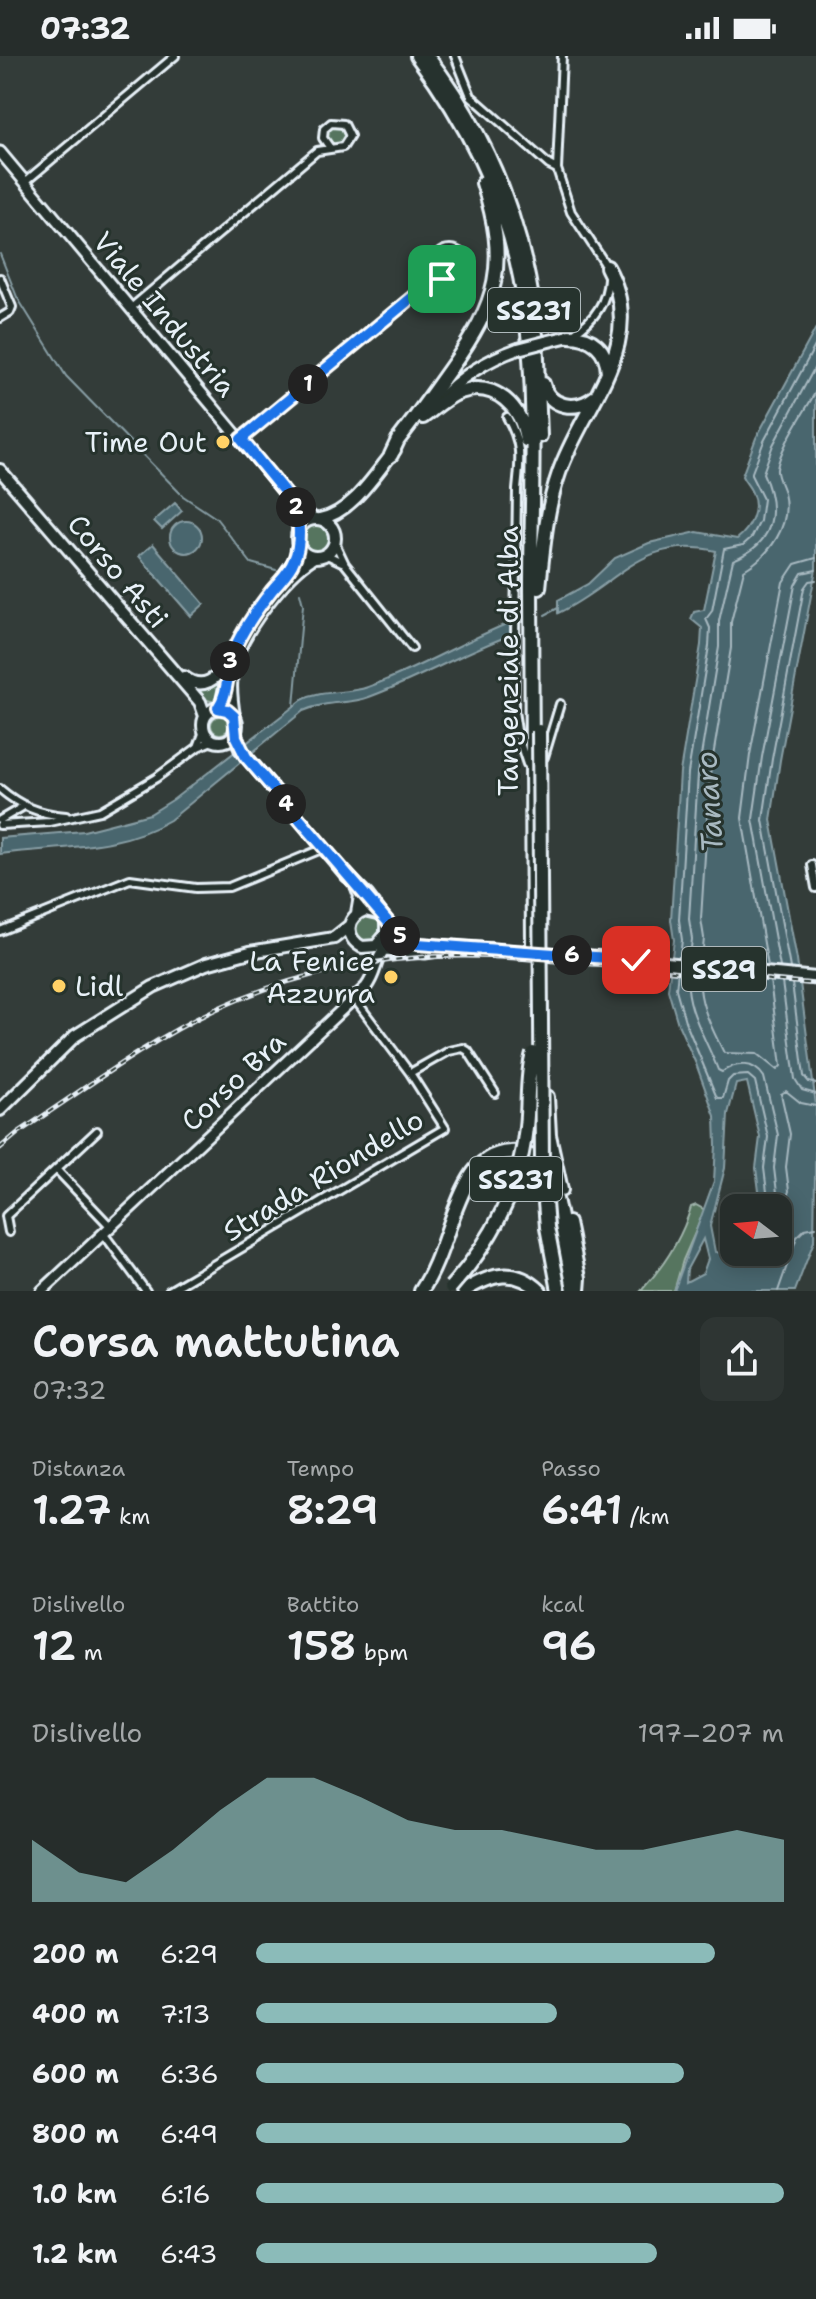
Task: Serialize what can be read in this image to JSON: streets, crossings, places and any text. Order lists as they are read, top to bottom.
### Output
{
  "streets": {
    "highway": ["SS231", "Tangenziale di Alba"],
    "main road": ["Corso Asti", "SS29"],
    "street": ["Viale Industria", "Corso Bra", "Strada Riondello"]
  },
  "crossings": [
    ["SS231", "Tangenziale di Alba"],
    ["Corso Bra", "Strada Riondello"]
  ],
  "water": ["Tanaro"],
  "places": ["Time Out", "La Fenice Azzurra", "Lidl"],
  "north": "left",
  "page": {
    "status": "07:32",
    "pins": [
      "1",
      "2",
      "3",
      "4",
      "5",
      "6"
    ],
    "heading": ["Corsa mattutina", "07:32"],
    "stats": [
      ["Distanza", "1.27 km"],
      ["Tempo", "8:29"],
      ["Passo", "6:41 /km"],
      ["Dislivello", "12 m"],
      ["Battito", "158 bpm"],
      ["kcal", "96"]
    ],
    "chart": ["Dislivello", "197–207 m"],
    "list": [
      {
        "name": "200 m",
        "note": "6:29"
      },
      {
        "name": "400 m",
        "note": "7:13"
      },
      {
        "name": "600 m",
        "note": "6:36"
      },
      {
        "name": "800 m",
        "note": "6:49"
      },
      {
        "name": "1.0 km",
        "note": "6:16"
      },
      {
        "name": "1.2 km",
        "note": "6:43"
      }
    ]
  }
}
